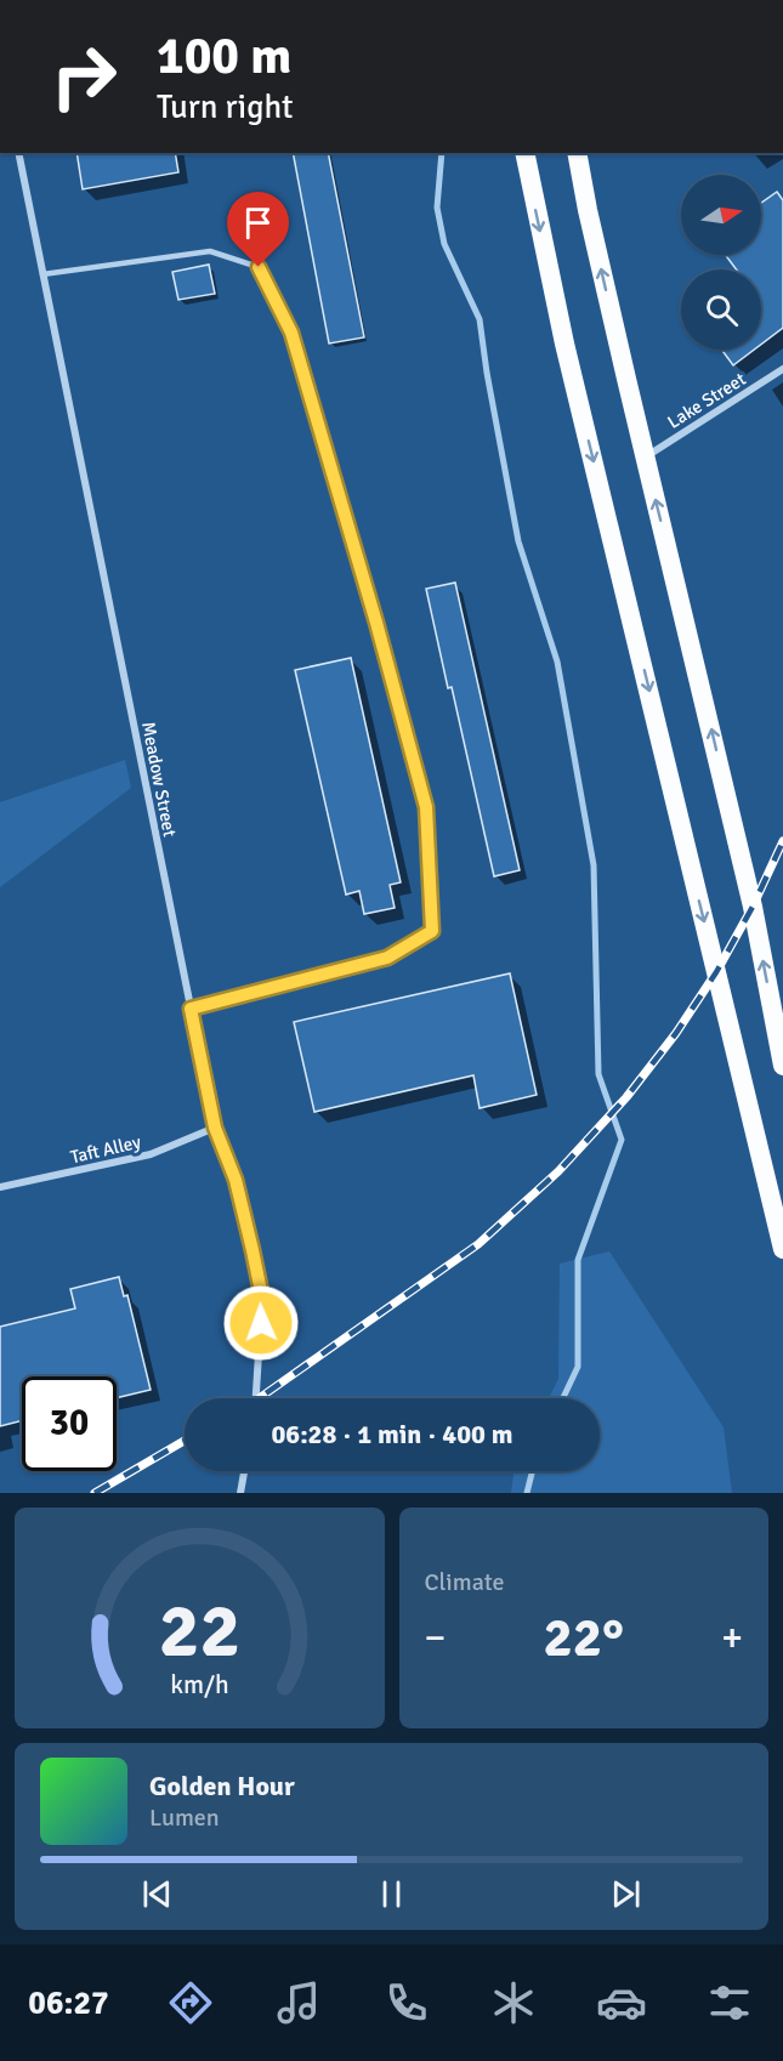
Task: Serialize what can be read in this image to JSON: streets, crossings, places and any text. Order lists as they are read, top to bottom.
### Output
{
  "streets": {
    "street": ["Lake Street", "Meadow Street", "Taft Alley"]
  },
  "crossings": [
    ["Meadow Street", "Taft Alley"]
  ],
  "north": "right",
  "page": {
    "turn": ["100 m", "Turn right"],
    "limit": "30",
    "trip": "06:28 · 1 min · 400 m",
    "tile": "Climate",
    "heat": ["−", "22°", "+"],
    "song": ["Golden Hour", "Lumen"],
    "tabs": "06:27",
    "gauge": ["22", "km/h"]
  }
}
